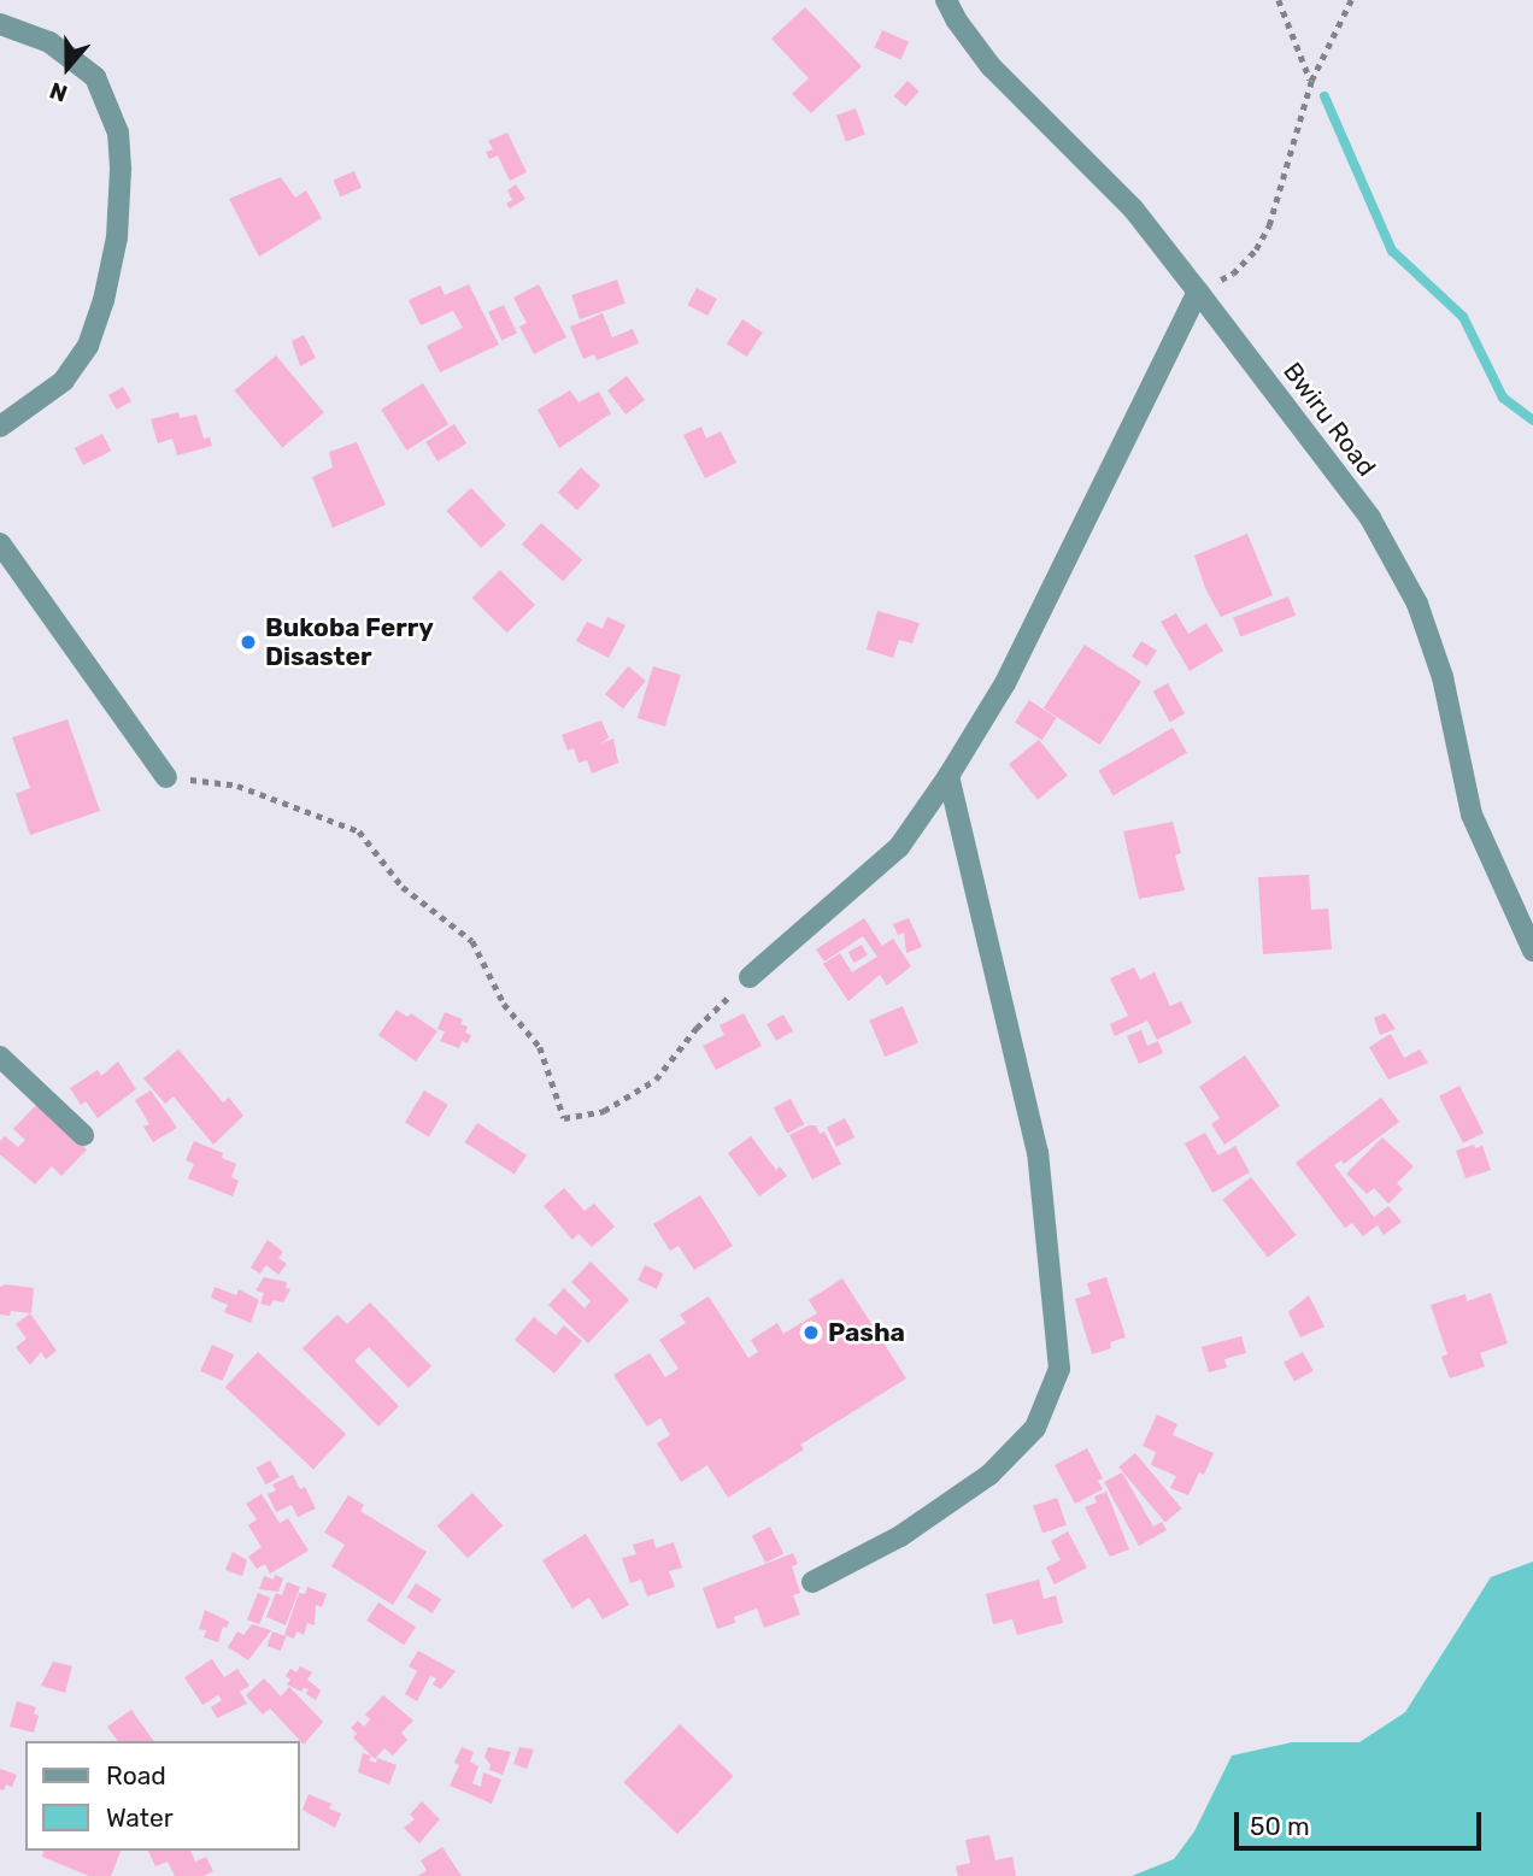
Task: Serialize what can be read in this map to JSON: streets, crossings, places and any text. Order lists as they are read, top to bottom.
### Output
{
  "streets": {
    "street": ["Bwiru Road"]
  },
  "places": ["Bukoba Ferry Disaster", "Pasha"],
  "legend": ["Road", "Water"],
  "scale_bar": "50 m",
  "north": "bottom"
}
